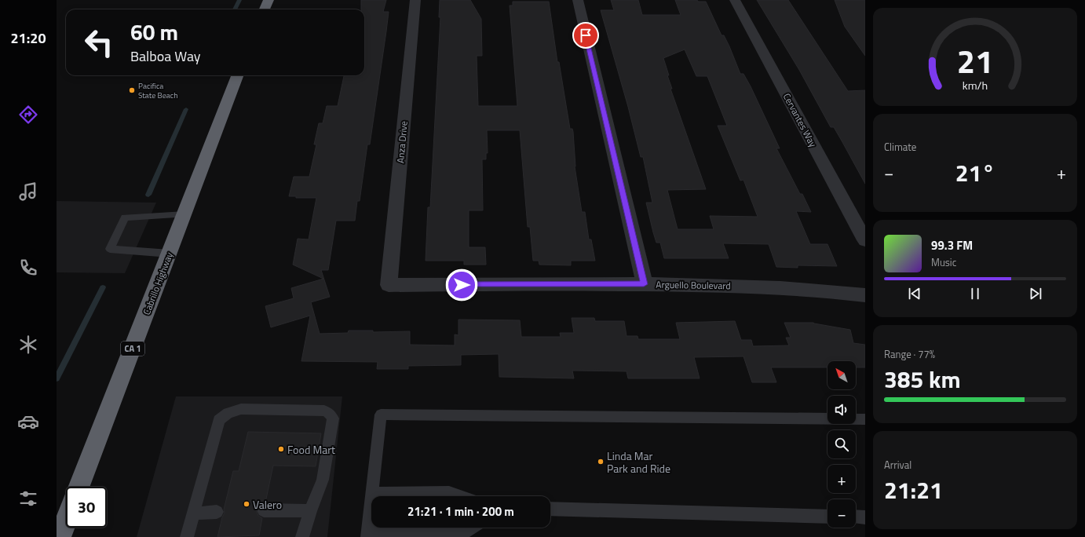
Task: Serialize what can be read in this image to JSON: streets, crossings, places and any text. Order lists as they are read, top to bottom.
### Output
{
  "streets": {
    "highway": ["Cabrillo Highway", "CA 1"],
    "street": ["Cervantes Way", "Anza Drive", "Arguello Boulevard"]
  },
  "crossings": [
    ["Anza Drive", "Arguello Boulevard"]
  ],
  "places": [
    "Pacifica State Beach",
    "Food Mart",
    "Linda Mar Park and Ride",
    "Valero"
  ],
  "north": "top left",
  "page": {
    "tabs": "21:20",
    "turn": ["60 m", "Balboa Way"],
    "tile": [
      "Climate",
      ["Range · 77%", "385 km"],
      ["Arrival", "21:21"]
    ],
    "heat": ["−", "21°", "+"],
    "song": ["99.3 FM", "Music"],
    "map_buttons": ["+", "−"],
    "limit": "30",
    "trip": "21:21 · 1 min · 200 m",
    "gauge": ["21", "km/h"]
  }
}
